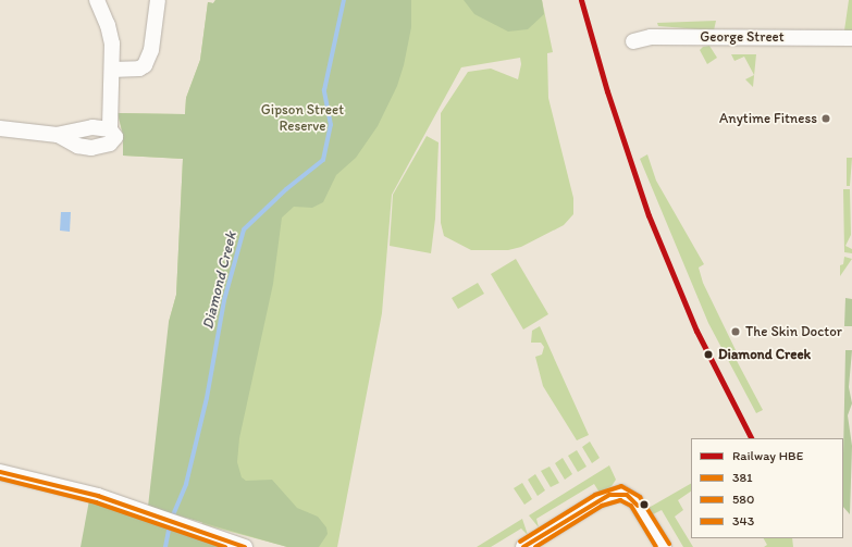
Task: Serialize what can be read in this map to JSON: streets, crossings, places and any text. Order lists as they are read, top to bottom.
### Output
{
  "streets": {
    "street": ["George Street"]
  },
  "water": ["Diamond Creek"],
  "parks": ["Gipson Street Reserve"],
  "places": ["Anytime Fitness", "The Skin Doctor", "Diamond Creek"],
  "lines": [
    "rail line HBE",
    "transit line 381",
    "transit line 580",
    "transit line 343"
  ],
  "legend": [
    "Railway HBE",
    "381",
    "580",
    "343"
  ]
}
